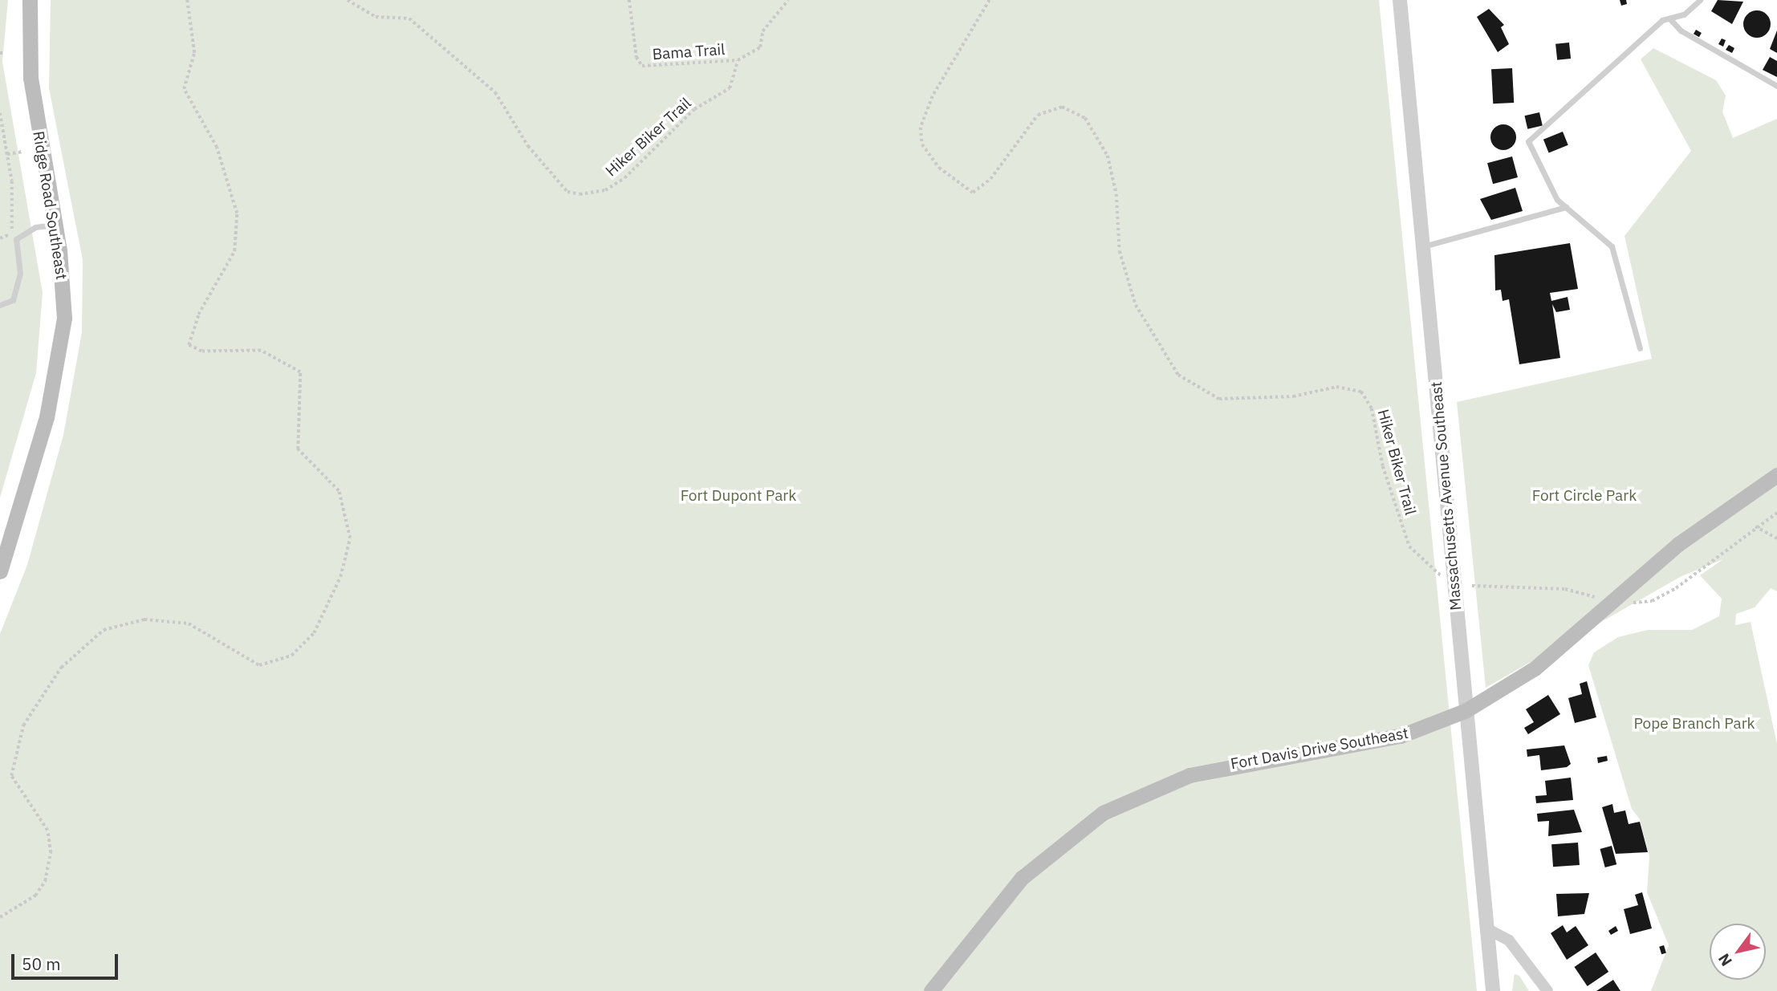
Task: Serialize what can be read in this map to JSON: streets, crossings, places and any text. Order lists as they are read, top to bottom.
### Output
{
  "streets": {
    "main road": ["Ridge Road Southeast", "Fort Davis Drive Southeast"],
    "street": ["Massachusetts Avenue Southeast"],
    "path": ["Bama Trail", "Hiker Biker Trail"]
  },
  "crossings": [
    ["Bama Trail", "Hiker Biker Trail"],
    ["Massachusetts Avenue Southeast", "Fort Davis Drive Southeast"]
  ],
  "parks": ["Fort Dupont Park", "Fort Circle Park", "Pope Branch Park"],
  "scale_bar": "50 m",
  "north": "bottom left"
}
